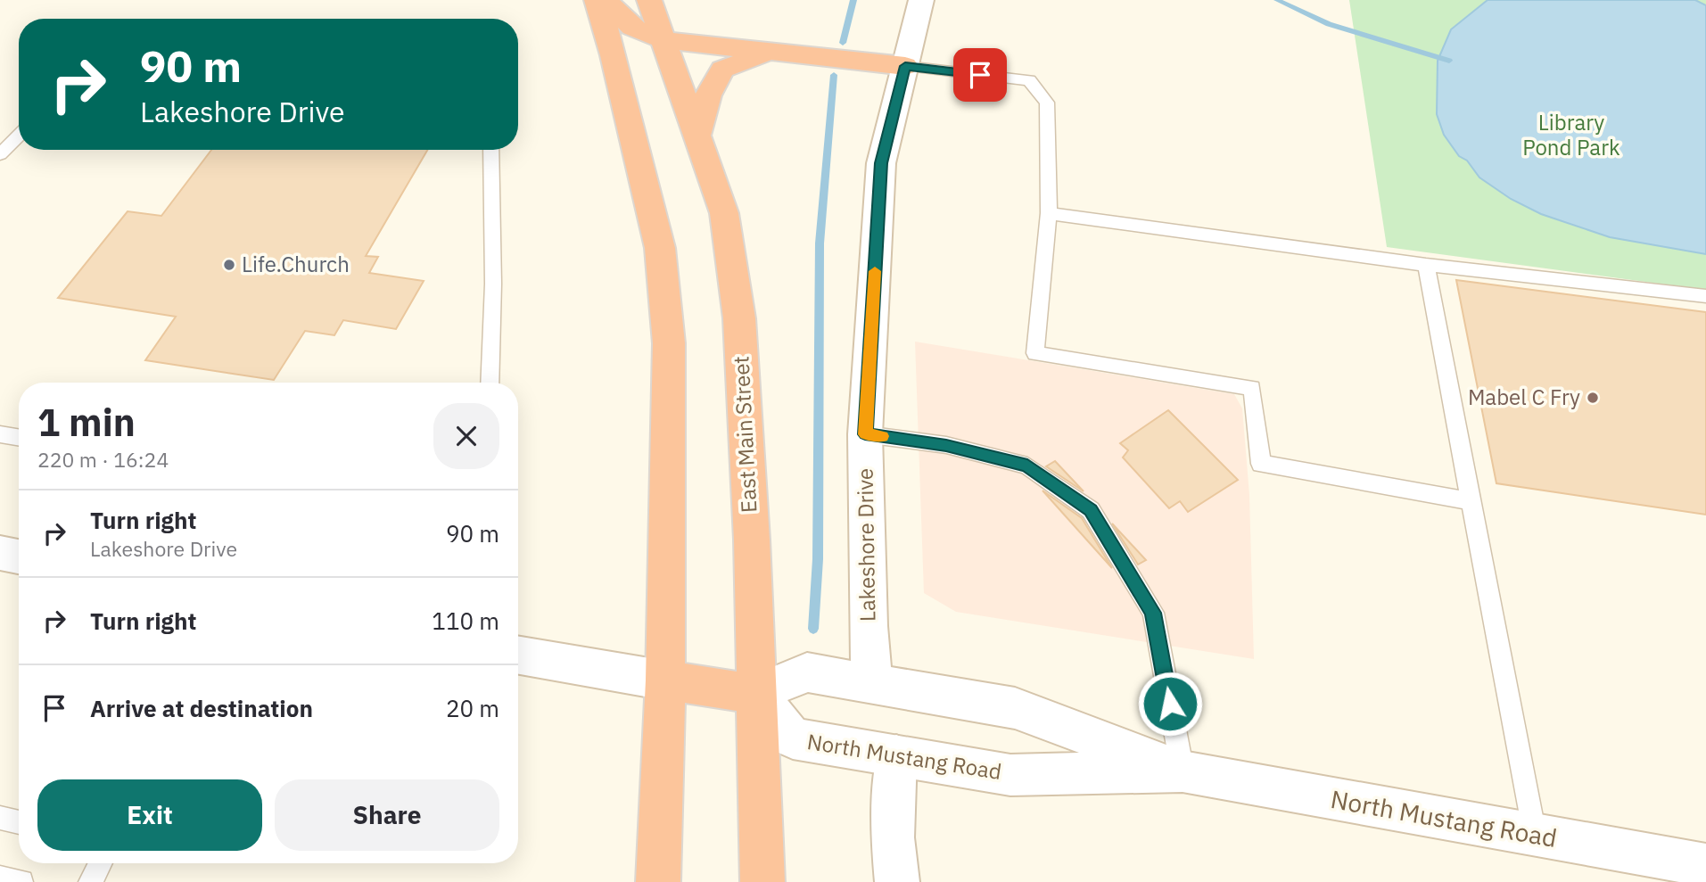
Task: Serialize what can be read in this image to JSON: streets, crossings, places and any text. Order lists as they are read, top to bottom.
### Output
{
  "streets": {
    "highway": ["East Main Street"],
    "street": ["Lakeshore Drive", "North Mustang Road"]
  },
  "crossings": [
    ["East Main Street", "North Mustang Road"],
    ["Lakeshore Drive", "North Mustang Road"]
  ],
  "parks": ["Library Pond Park"],
  "places": ["Life.Church", "Mabel C Fry"],
  "page": {
    "turn": ["90 m", "Lakeshore Drive"],
    "heading": ["1 min", "220 m · 16:24"],
    "list": [
      {
        "name": "Turn right",
        "note": "Lakeshore Drive",
        "value": "90 m"
      },
      {
        "name": "Turn right",
        "value": "110 m"
      },
      {
        "name": "Arrive at destination",
        "value": "20 m"
      }
    ],
    "buttons": ["Exit", "Share"]
  }
}
